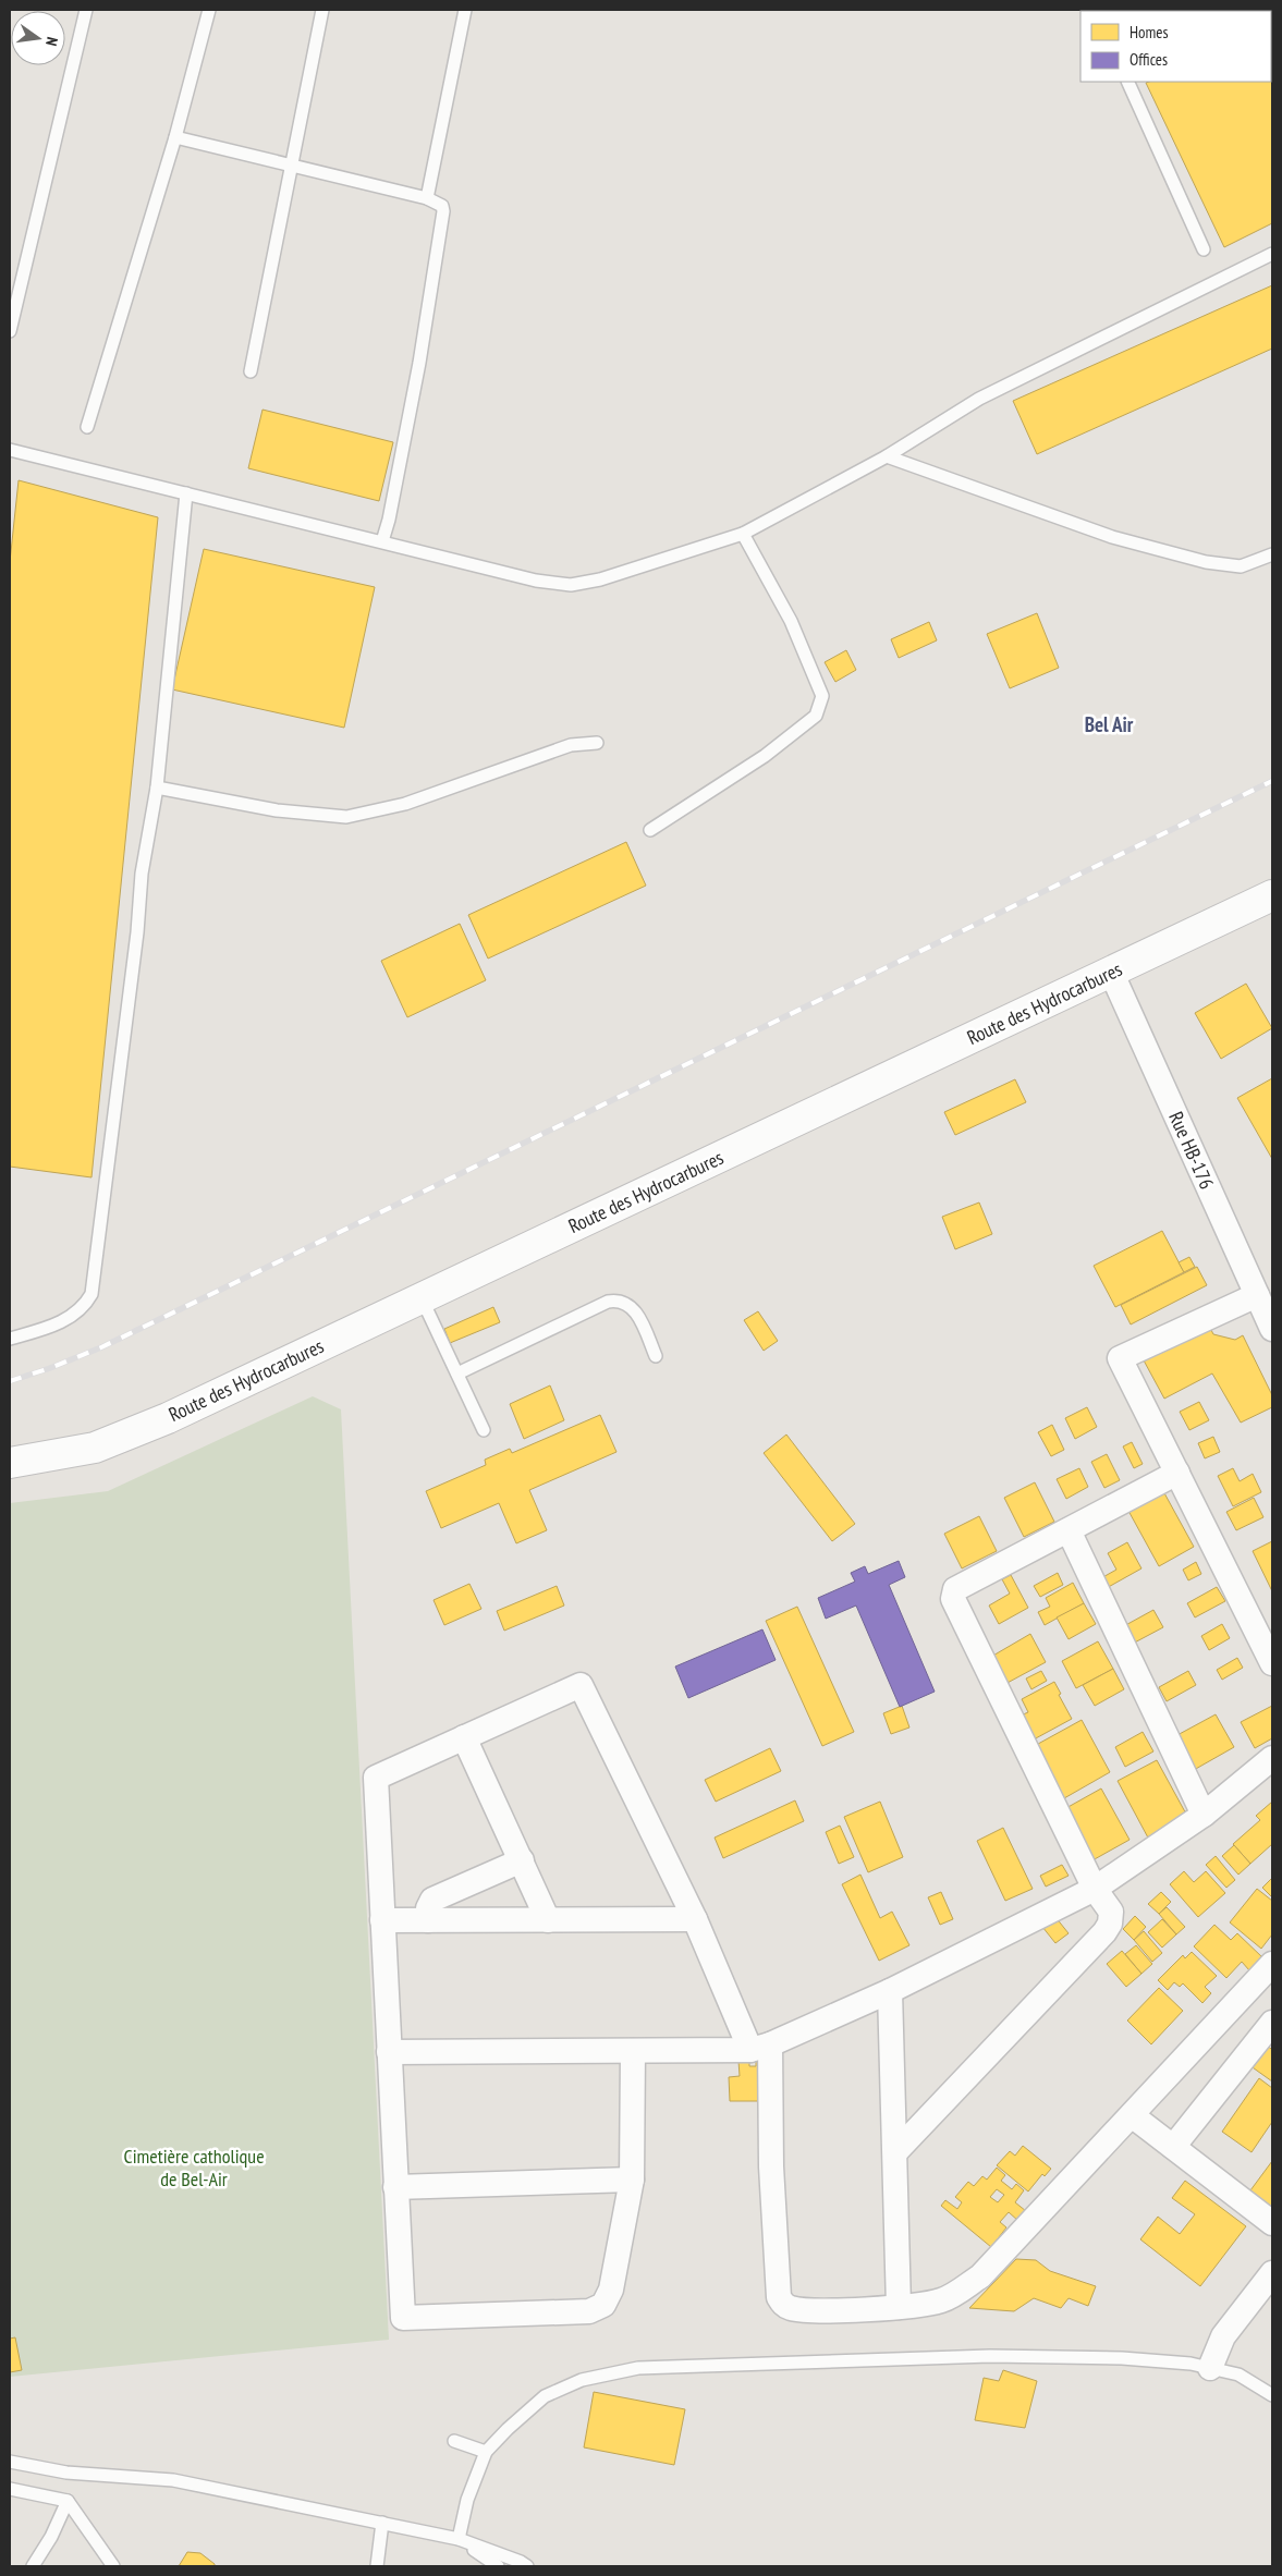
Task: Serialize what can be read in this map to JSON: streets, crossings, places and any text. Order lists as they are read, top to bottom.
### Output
{
  "streets": {
    "street": ["Route des Hydrocarbures", "Rue HB-176"]
  },
  "crossings": [
    ["Route des Hydrocarbures", "Rue HB-176"]
  ],
  "districts": ["Bel Air"],
  "parks": ["Cimetière catholique de Bel-Air"],
  "legend": ["Homes", "Offices"],
  "north": "right"
}
